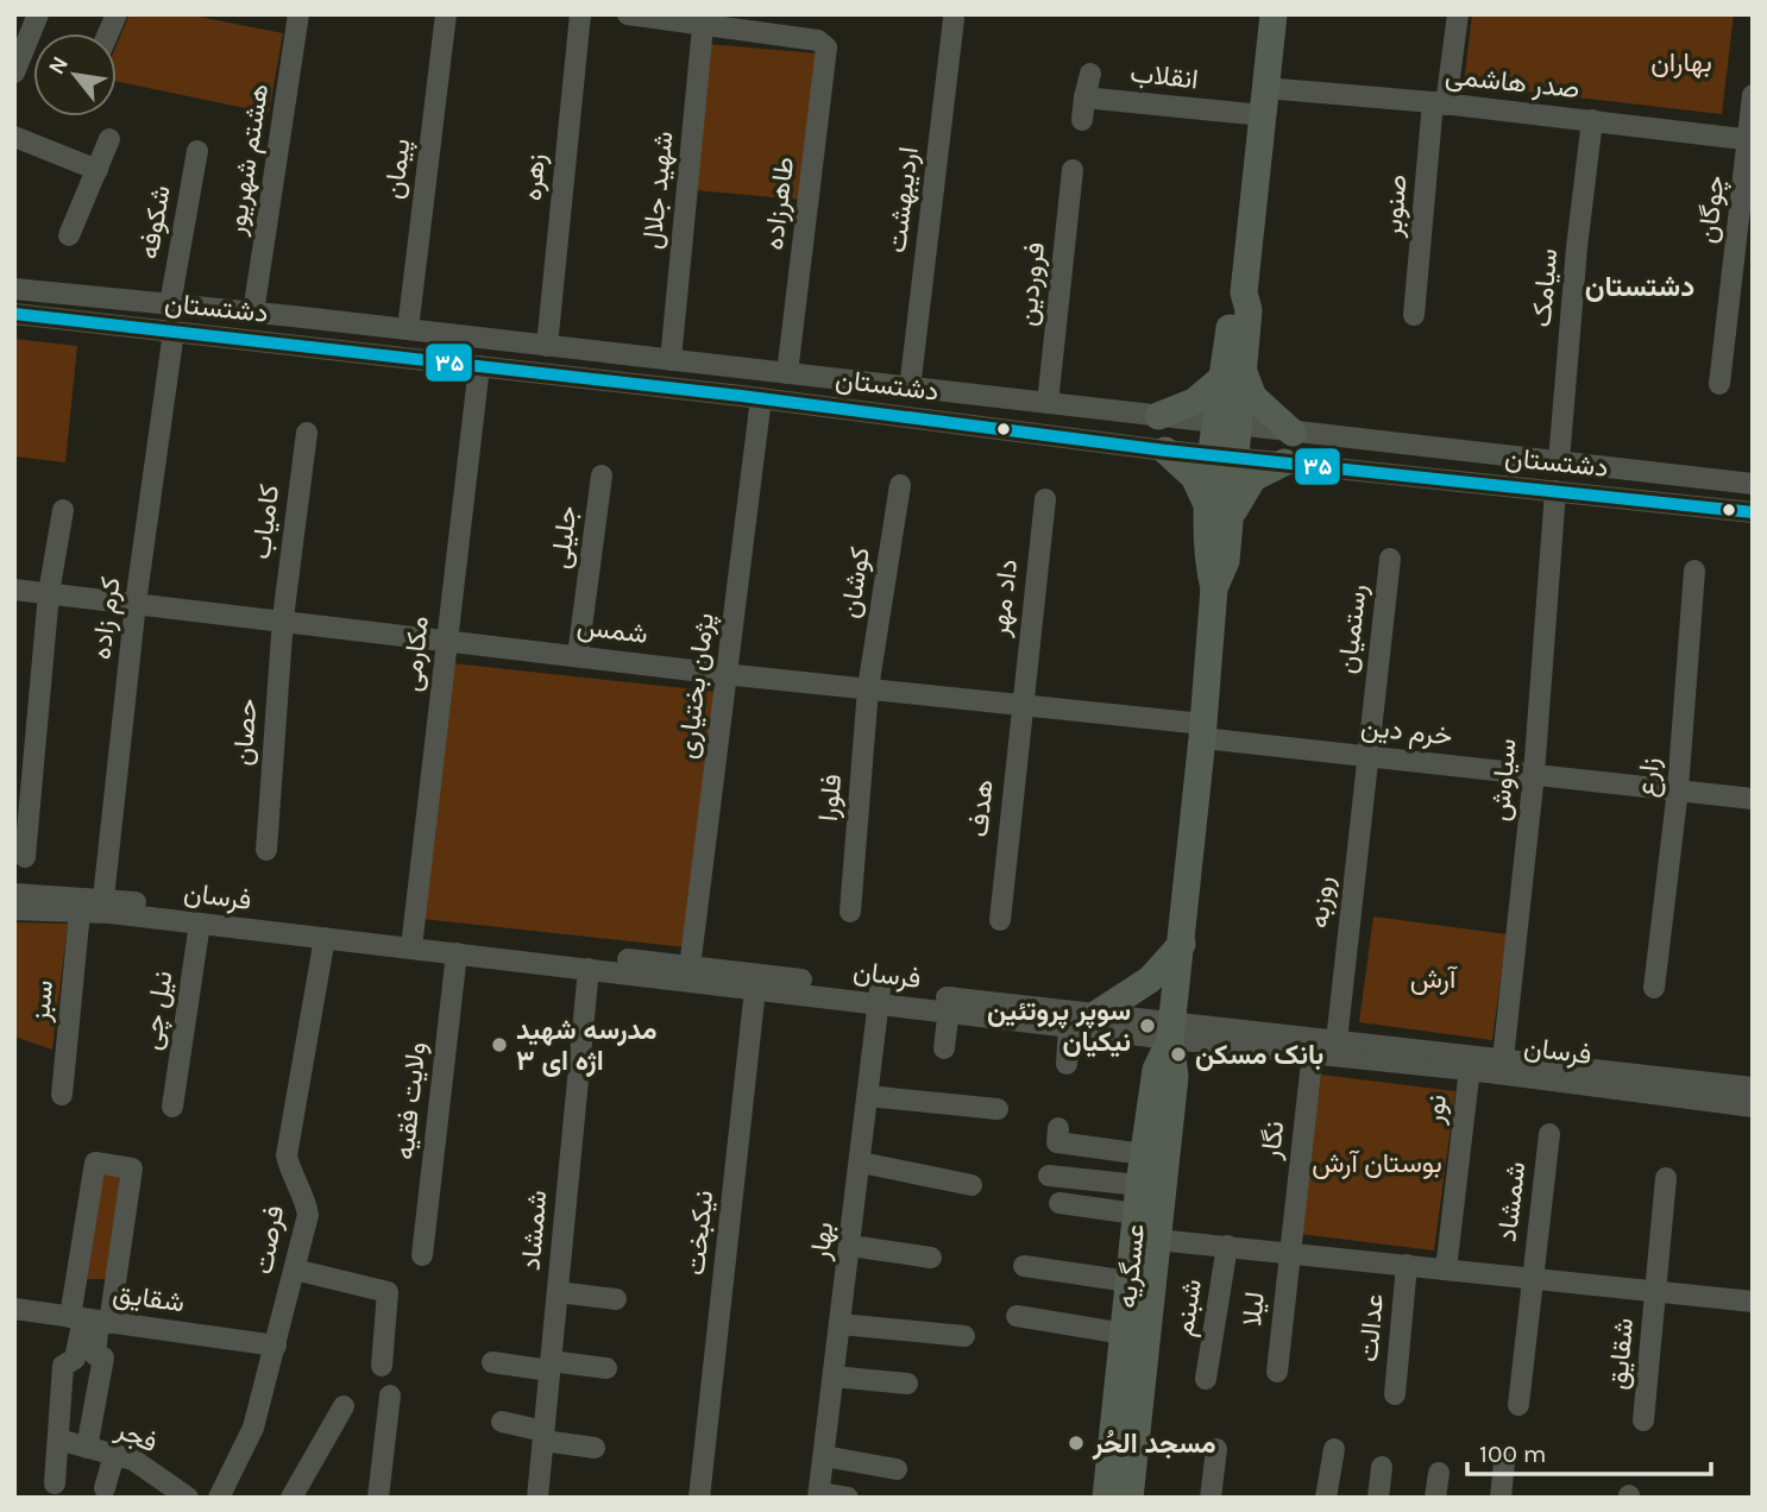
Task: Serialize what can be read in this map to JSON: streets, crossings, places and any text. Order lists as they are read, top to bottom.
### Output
{
  "streets": {
    "main road": ["عسگریه"],
    "street": [
      "انقلاب",
      "صدر هاشمی",
      "هشتم شهریور",
      "پیمان",
      "زهره",
      "شهید جلال",
      "اردیبهشت",
      "طاهرزاده",
      "صنوبر",
      "چوگان",
      "شکوفه",
      "فروردین",
      "سیامک",
      "دشتستان",
      "کامیاب",
      "جلیلی",
      "کوشان",
      "داد مهر",
      "کرم زاده",
      "رستمیان",
      "شمس",
      "مکارمی",
      "پژمان بختیاری",
      "خرم دین",
      "حصان",
      "زارع",
      "سیاوش",
      "فلورا",
      "هدف",
      "فرسان",
      "روزبه",
      "سبز",
      "نیل چی",
      "ولایت فقیه",
      "نور",
      "نگار",
      "شمشاد",
      "نیکبخت",
      "فرصت",
      "بهار",
      "شقایق",
      "شبنم",
      "لیلا",
      "عدالت",
      "فجر"
    ]
  },
  "crossings": [
    ["انقلاب", "صدر هاشمی"],
    ["انقلاب", "عسگریه"],
    ["صدر هاشمی", "صنوبر"],
    ["صدر هاشمی", "چوگان"],
    ["صدر هاشمی", "سیامک"],
    ["صدر هاشمی", "عسگریه"],
    ["هشتم شهریور", "دشتستان"],
    ["پیمان", "دشتستان"],
    ["زهره", "دشتستان"],
    ["شهید جلال", "طاهرزاده"],
    ["شهید جلال", "دشتستان"],
    ["اردیبهشت", "دشتستان"],
    ["طاهرزاده", "دشتستان"],
    ["شکوفه", "دشتستان"],
    ["فروردین", "دشتستان"],
    ["سیامک", "دشتستان"],
    ["دشتستان", "کرم زاده"],
    ["دشتستان", "مکارمی"],
    ["دشتستان", "پژمان بختیاری"],
    ["دشتستان", "سیاوش"],
    ["دشتستان", "عسگریه"],
    ["کامیاب", "شمس"],
    ["کامیاب", "حصان"],
    ["جلیلی", "شمس"],
    ["کوشان", "شمس"],
    ["کوشان", "فلورا"],
    ["داد مهر", "شمس"],
    ["داد مهر", "هدف"],
    ["کرم زاده", "شمس"],
    ["کرم زاده", "فرسان"],
    ["رستمیان", "خرم دین"],
    ["رستمیان", "روزبه"],
    ["شمس", "مکارمی"],
    ["شمس", "پژمان بختیاری"],
    ["شمس", "خرم دین"],
    ["شمس", "حصان"],
    ["شمس", "فلورا"],
    ["شمس", "هدف"],
    ["شمس", "عسگریه"],
    ["مکارمی", "فرسان"],
    ["پژمان بختیاری", "فرسان"],
    ["خرم دین", "زارع"],
    ["خرم دین", "سیاوش"],
    ["خرم دین", "روزبه"],
    ["خرم دین", "عسگریه"],
    ["سیاوش", "فرسان"],
    ["فرسان", "روزبه"],
    ["فرسان", "سبز"],
    ["فرسان", "نیل چی"],
    ["فرسان", "ولایت فقیه"],
    ["فرسان", "نور"],
    ["فرسان", "نگار"],
    ["فرسان", "شمشاد"],
    ["فرسان", "نیکبخت"],
    ["فرسان", "فرصت"],
    ["فرسان", "بهار"],
    ["فرسان", "عسگریه"],
    ["نگار", "لیلا"],
    ["فرصت", "شقایق"]
  ],
  "districts": ["دشتستان"],
  "parks": ["بهاران", "آرش", "بوستان آرش"],
  "places": [
    "سوپر پروتئین نیکیان",
    "مدرسه شهید اژه ای ۳",
    "بانک مسکن",
    "مسجد الحُر"
  ],
  "lines": ["transit line ۳۵"],
  "scale_bar": "100 m",
  "north": "top left"
}
